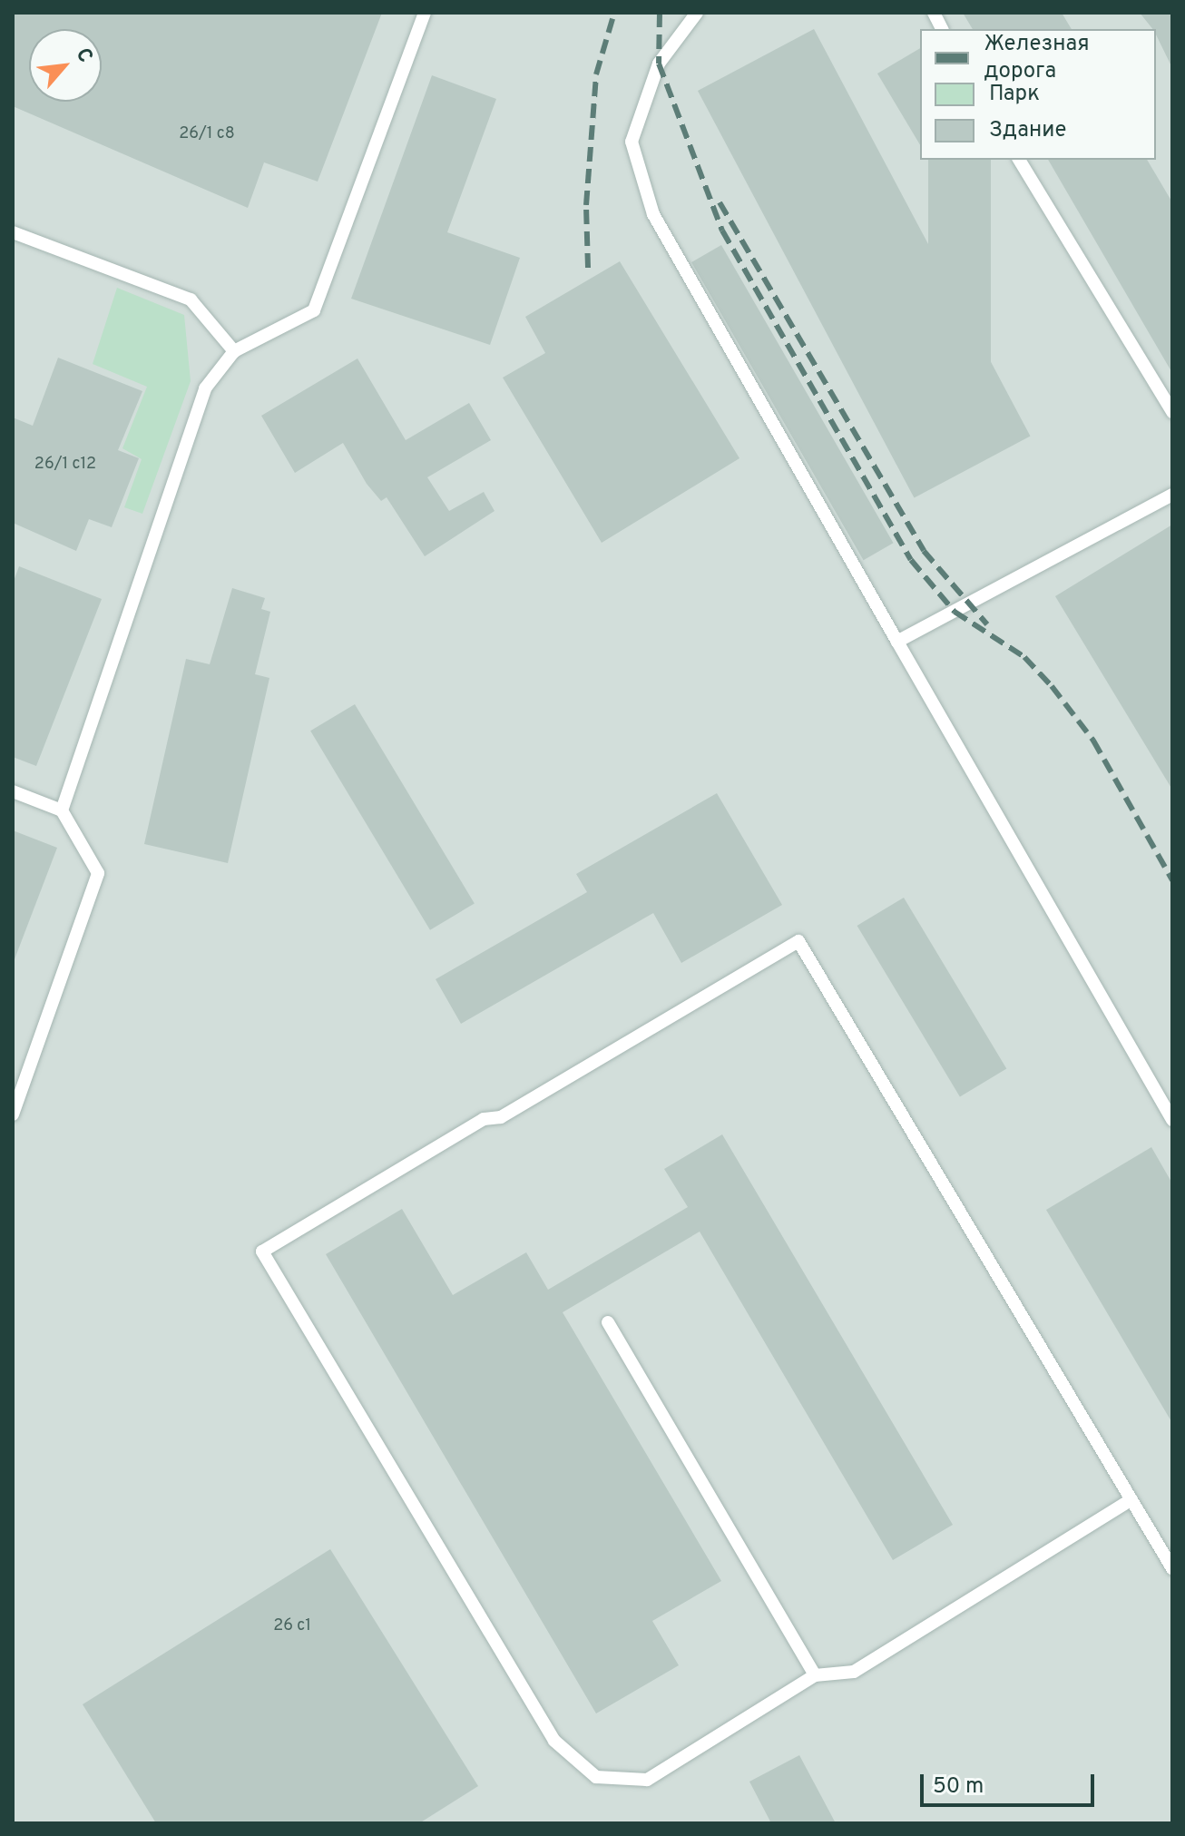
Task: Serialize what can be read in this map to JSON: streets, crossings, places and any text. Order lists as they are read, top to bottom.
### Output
{
  "house_numbers": ["26/1 с8", "26/1 с12", "26 с1"],
  "legend": ["Железная дорога", "Парк", "Здание"],
  "scale_bar": "50 m",
  "north": "top right"
}
